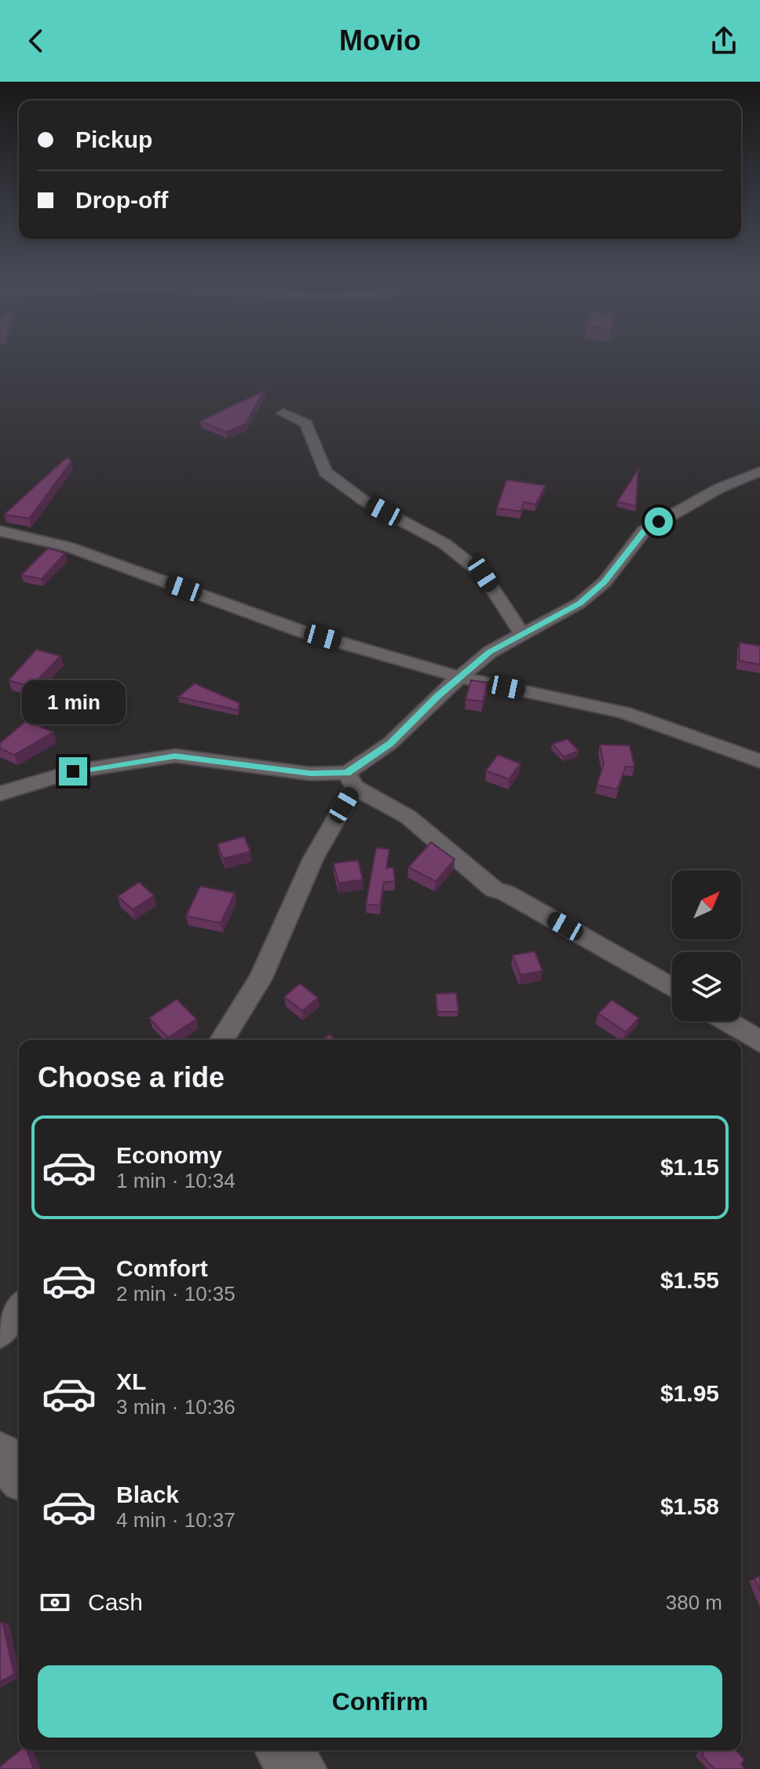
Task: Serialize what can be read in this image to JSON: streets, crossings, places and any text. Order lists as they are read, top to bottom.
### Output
{
  "north": "top right",
  "page": {
    "header": "Movio",
    "banner": ["Pickup", "Drop-off"],
    "bubble": "1 min",
    "heading": "Choose a ride",
    "list": [
      {
        "name": "Economy",
        "note": "1 min · 10:34",
        "value": "$1.15"
      },
      {
        "name": "Comfort",
        "note": "2 min · 10:35",
        "value": "$1.55"
      },
      {
        "name": "XL",
        "note": "3 min · 10:36",
        "value": "$1.95"
      },
      {
        "name": "Black",
        "note": "4 min · 10:37",
        "value": "$1.58"
      }
    ],
    "pay": ["Cash", "380 m"],
    "buttons": "Confirm"
  }
}
